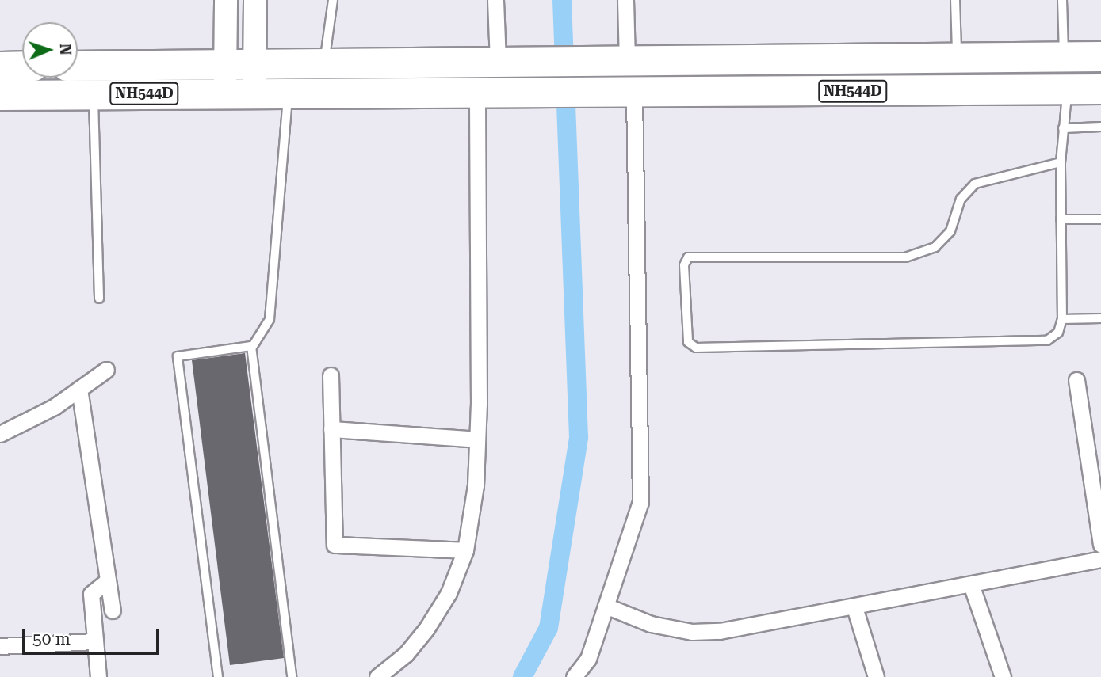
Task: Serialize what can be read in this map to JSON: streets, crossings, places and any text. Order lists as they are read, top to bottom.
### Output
{
  "streets": {
    "highway": ["NH544D"]
  },
  "scale_bar": "50 m",
  "north": "right"
}
